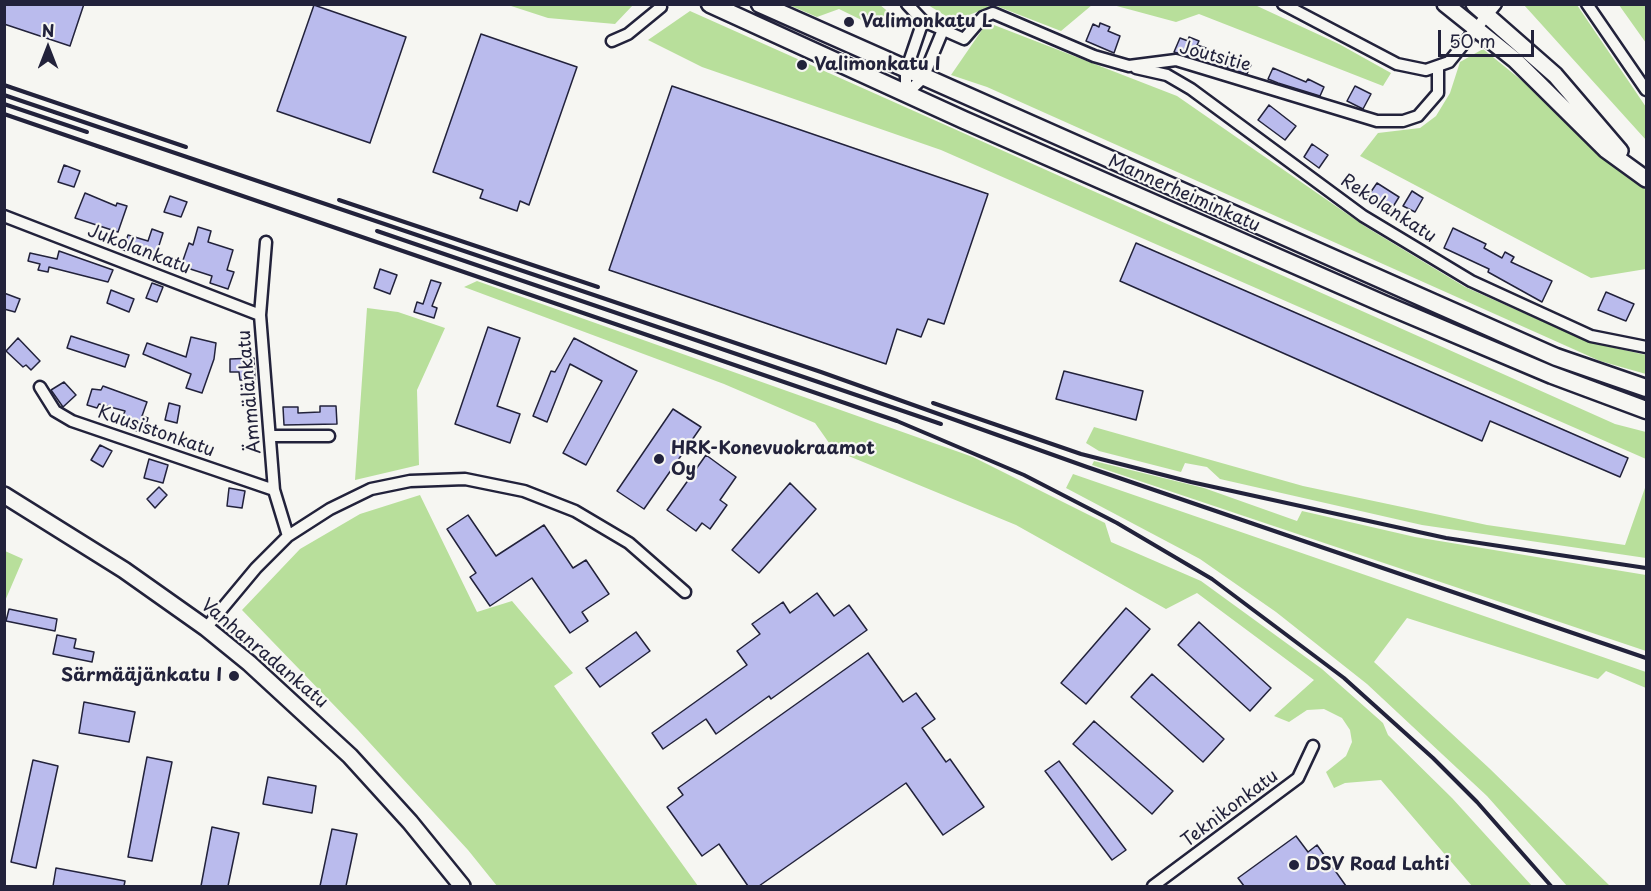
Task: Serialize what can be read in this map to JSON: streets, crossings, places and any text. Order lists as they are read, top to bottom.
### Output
{
  "streets": {
    "main road": ["Mannerheiminkatu"],
    "street": [
      "Joutsitie",
      "Rekolankatu",
      "Jukolankatu",
      "Ämmälänkatu",
      "Kuusistonkatu",
      "Vanhanradankatu",
      "Teknikonkatu"
    ]
  },
  "crossings": [
    ["Joutsitie", "Rekolankatu"],
    ["Jukolankatu", "Ämmälänkatu"],
    ["Ämmälänkatu", "Kuusistonkatu"]
  ],
  "places": [
    "Valimonkatu L",
    "Valimonkatu I",
    "HRK-Konevuokraamot Oy",
    "Särmääjänkatu I",
    "DSV Road Lahti"
  ],
  "scale_bar": "50 m",
  "north": "top"
}
